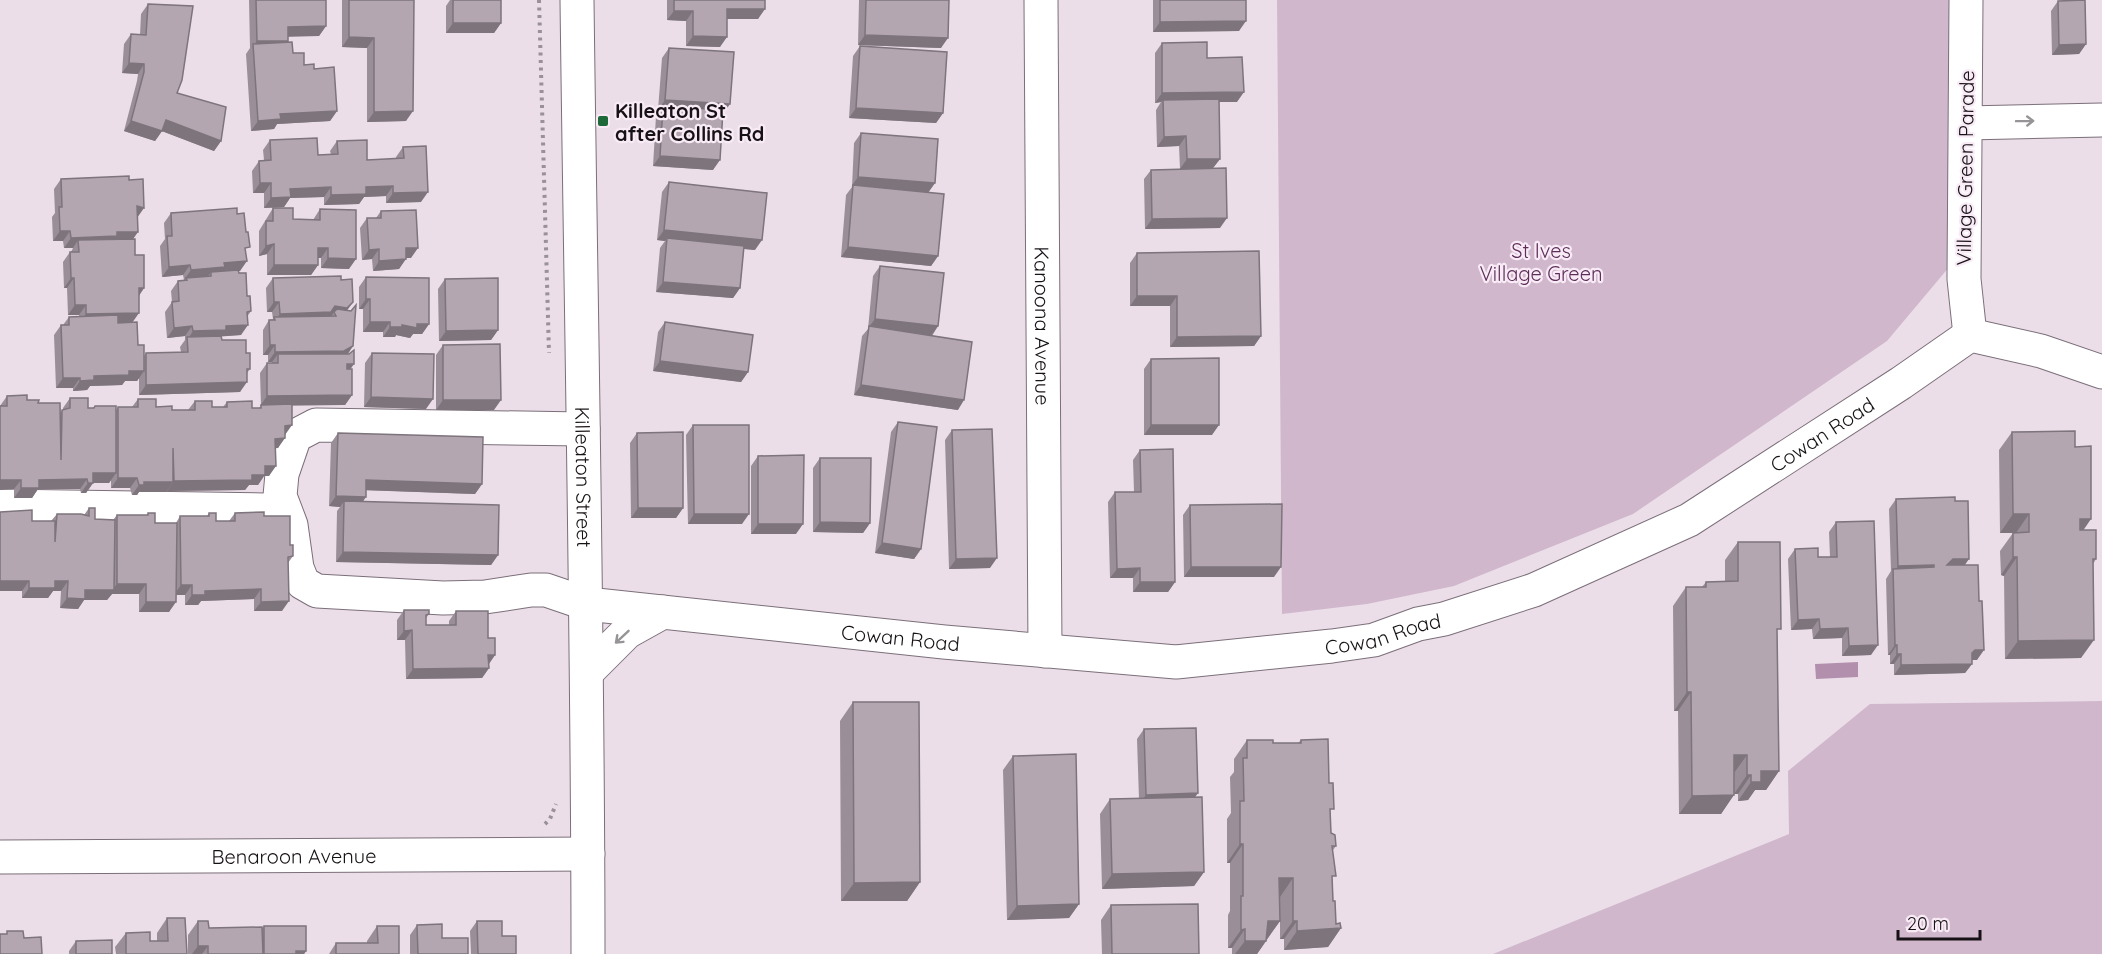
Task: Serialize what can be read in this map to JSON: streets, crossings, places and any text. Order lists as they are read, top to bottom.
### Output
{
  "streets": {
    "street": [
      "Village Green Parade",
      "Kanoona Avenue",
      "Cowan Road",
      "Killeaton Street",
      "Benaroon Avenue"
    ]
  },
  "crossings": [
    ["Village Green Parade", "Cowan Road"],
    ["Kanoona Avenue", "Cowan Road"],
    ["Cowan Road", "Killeaton Street"],
    ["Killeaton Street", "Benaroon Avenue"]
  ],
  "parks": ["St Ives Village Green"],
  "places": {
    "transit": ["Killeaton St after Collins Rd"]
  },
  "scale_bar": "20 m"
}
